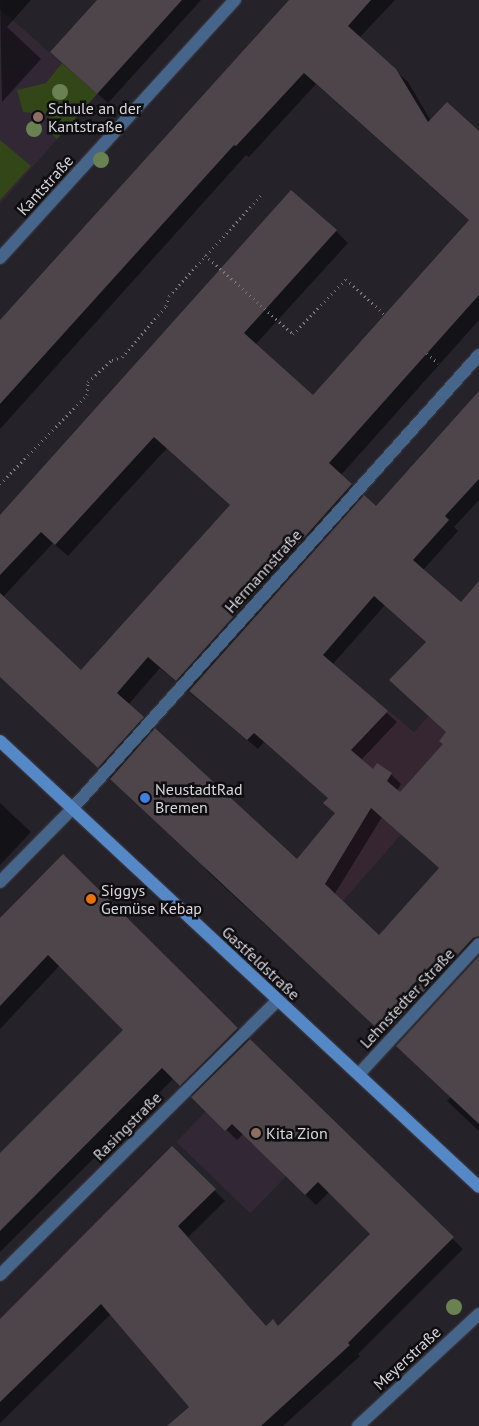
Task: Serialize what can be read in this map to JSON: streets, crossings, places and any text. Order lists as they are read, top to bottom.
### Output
{
  "streets": {
    "street": [
      "Kantstraße",
      "Hermannstraße",
      "Gastfeldstraße",
      "Lehnstedter Straße",
      "Rasingstraße",
      "Meyerstraße"
    ]
  },
  "crossings": [
    ["Hermannstraße", "Gastfeldstraße"],
    ["Gastfeldstraße", "Lehnstedter Straße"],
    ["Gastfeldstraße", "Rasingstraße"]
  ],
  "places": [
    "Schule an der Kantstraße",
    "NeustadtRad Bremen",
    "Siggys Gemüse Kebap",
    "Kita Zion"
  ]
}
